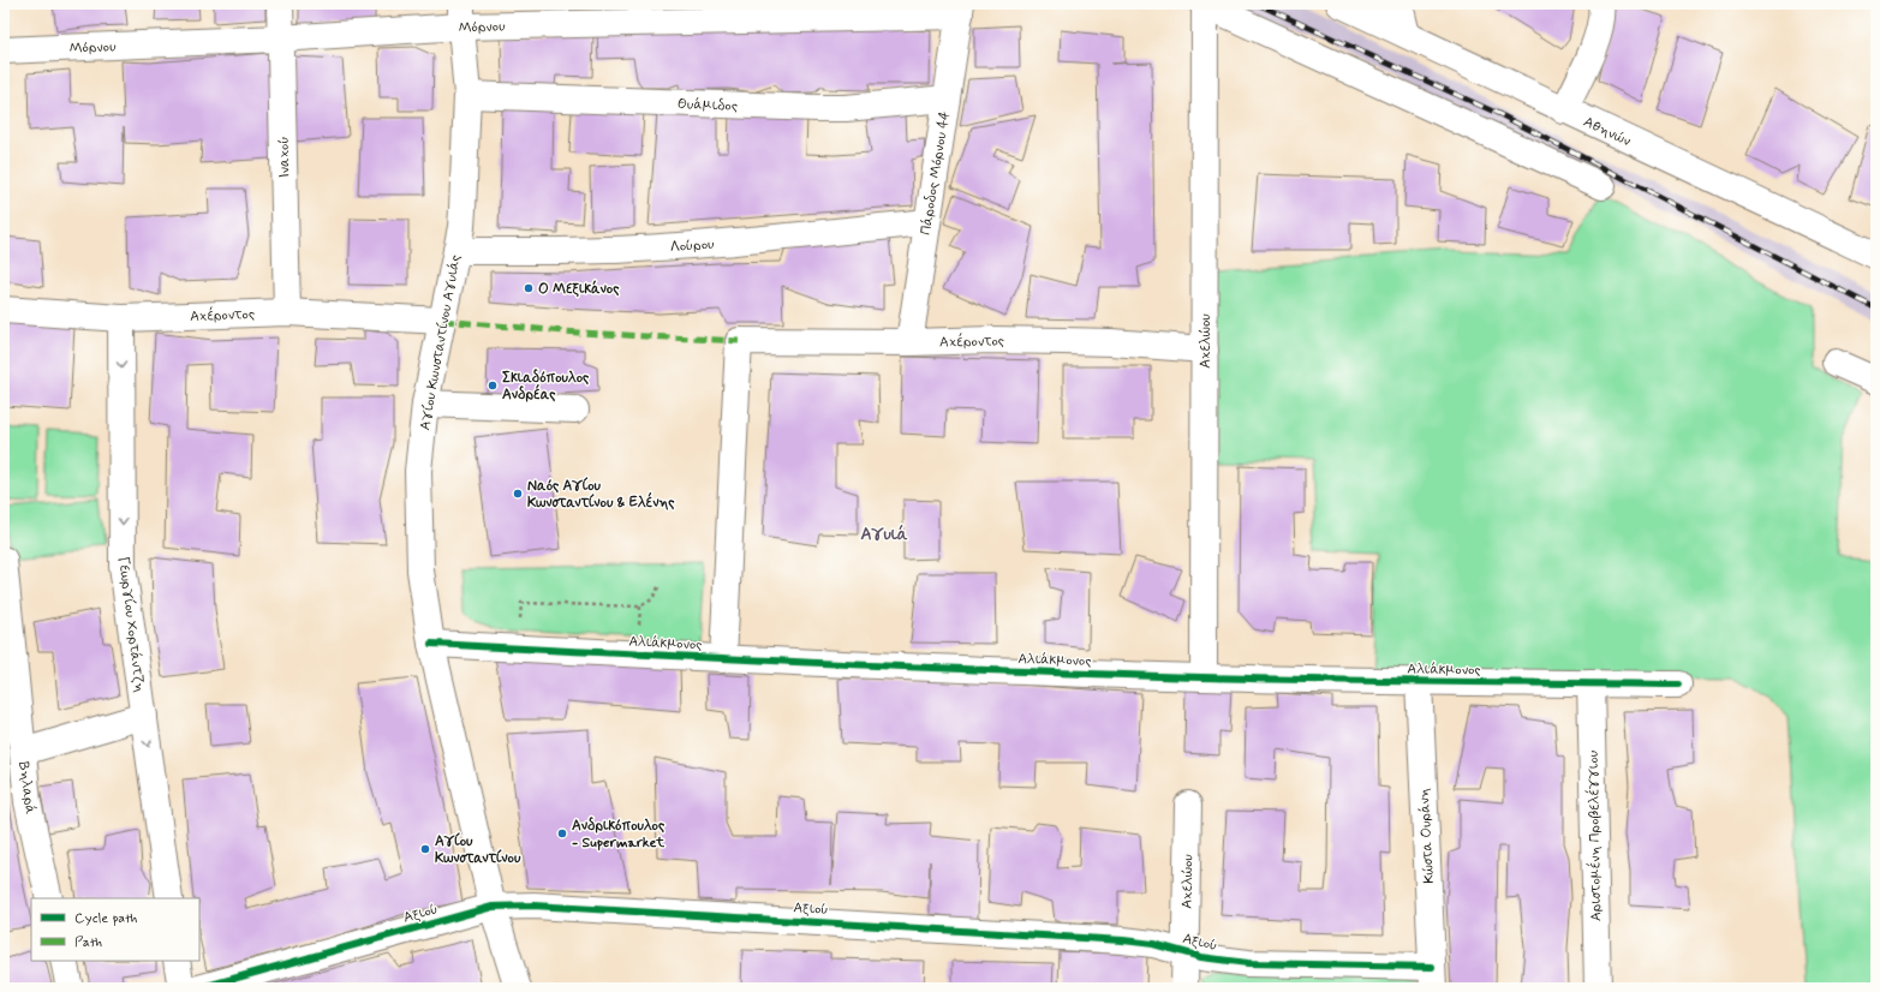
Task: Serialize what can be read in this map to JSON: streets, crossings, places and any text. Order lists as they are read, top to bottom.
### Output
{
  "streets": {
    "street": [
      "Μόρνου",
      "Θυάμιδος",
      "Αθηνών",
      "Ιναχού",
      "Πάροδος Μόρνου 44",
      "Λούρου",
      "Αχέροντος",
      "Αχελώου",
      "Αγίου Κωνσταντίνου Αγυιάς",
      "Γεωργίου Χορτάντζη",
      "Αλιάκμονος",
      "Βηλαρά",
      "Κώστα Ουράνη",
      "Αριστομένη Προβελέγγιου",
      "Αξιού"
    ]
  },
  "crossings": [
    ["Μόρνου", "Ιναχού"],
    ["Μόρνου", "Πάροδος Μόρνου 44"],
    ["Μόρνου", "Αγίου Κωνσταντίνου Αγυιάς"],
    ["Θυάμιδος", "Πάροδος Μόρνου 44"],
    ["Θυάμιδος", "Αγίου Κωνσταντίνου Αγυιάς"],
    ["Ιναχού", "Αχέροντος"],
    ["Πάροδος Μόρνου 44", "Λούρου"],
    ["Πάροδος Μόρνου 44", "Αχέροντος"],
    ["Λούρου", "Αγίου Κωνσταντίνου Αγυιάς"],
    ["Αχέροντος", "Αχελώου"],
    ["Αχέροντος", "Αγίου Κωνσταντίνου Αγυιάς"],
    ["Αχέροντος", "Γεωργίου Χορτάντζη"],
    ["Αχέροντος", "Αλιάκμονος"],
    ["Αχελώου", "Αλιάκμονος"],
    ["Αχελώου", "Αξιού"],
    ["Αγίου Κωνσταντίνου Αγυιάς", "Αλιάκμονος"],
    ["Αγίου Κωνσταντίνου Αγυιάς", "Αξιού"],
    ["Αλιάκμονος", "Κώστα Ουράνη"],
    ["Αλιάκμονος", "Αριστομένη Προβελέγγιου"],
    ["Κώστα Ουράνη", "Αξιού"]
  ],
  "one_way": ["Γεωργίου Χορτάντζη"],
  "districts": ["Αγυιά"],
  "places": [
    "Ο Μεξικάνος",
    "Σκιαδόπουλος Ανδρέας",
    "Ναός Αγίου Κωνσταντίνου & Ελένης",
    "Ανδρικόπουλος - Supermarket",
    "Αγίου Κωνσταντίνου"
  ],
  "legend": ["Cycle path", "Path"]
}
